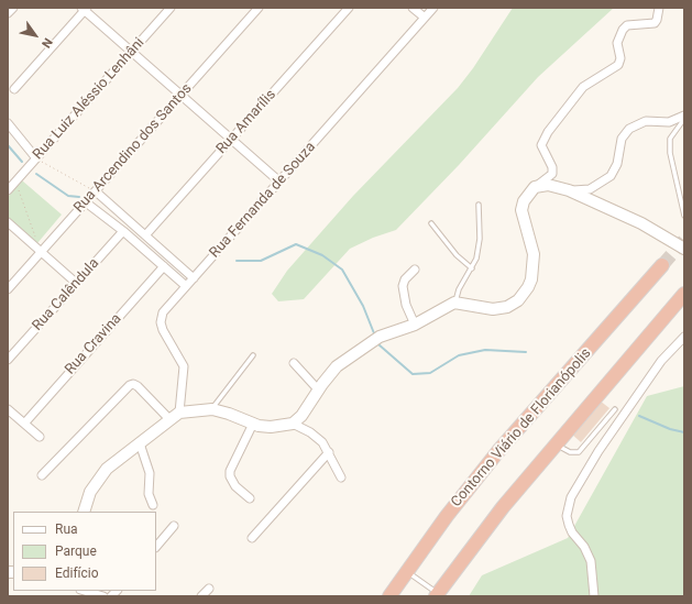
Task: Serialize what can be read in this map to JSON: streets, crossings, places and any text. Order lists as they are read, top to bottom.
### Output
{
  "streets": {
    "highway": ["Contorno Viário de Florianópolis"],
    "street": [
      "Rua Luiz Aléssio Lenhâni",
      "Rua Amarílis",
      "Rua Arcendino dos Santos",
      "Rua Fernanda de Souza",
      "Rua Calêndula",
      "Rua Cravina"
    ]
  },
  "legend": ["Rua", "Parque", "Edifício"],
  "north": "bottom right"
}
